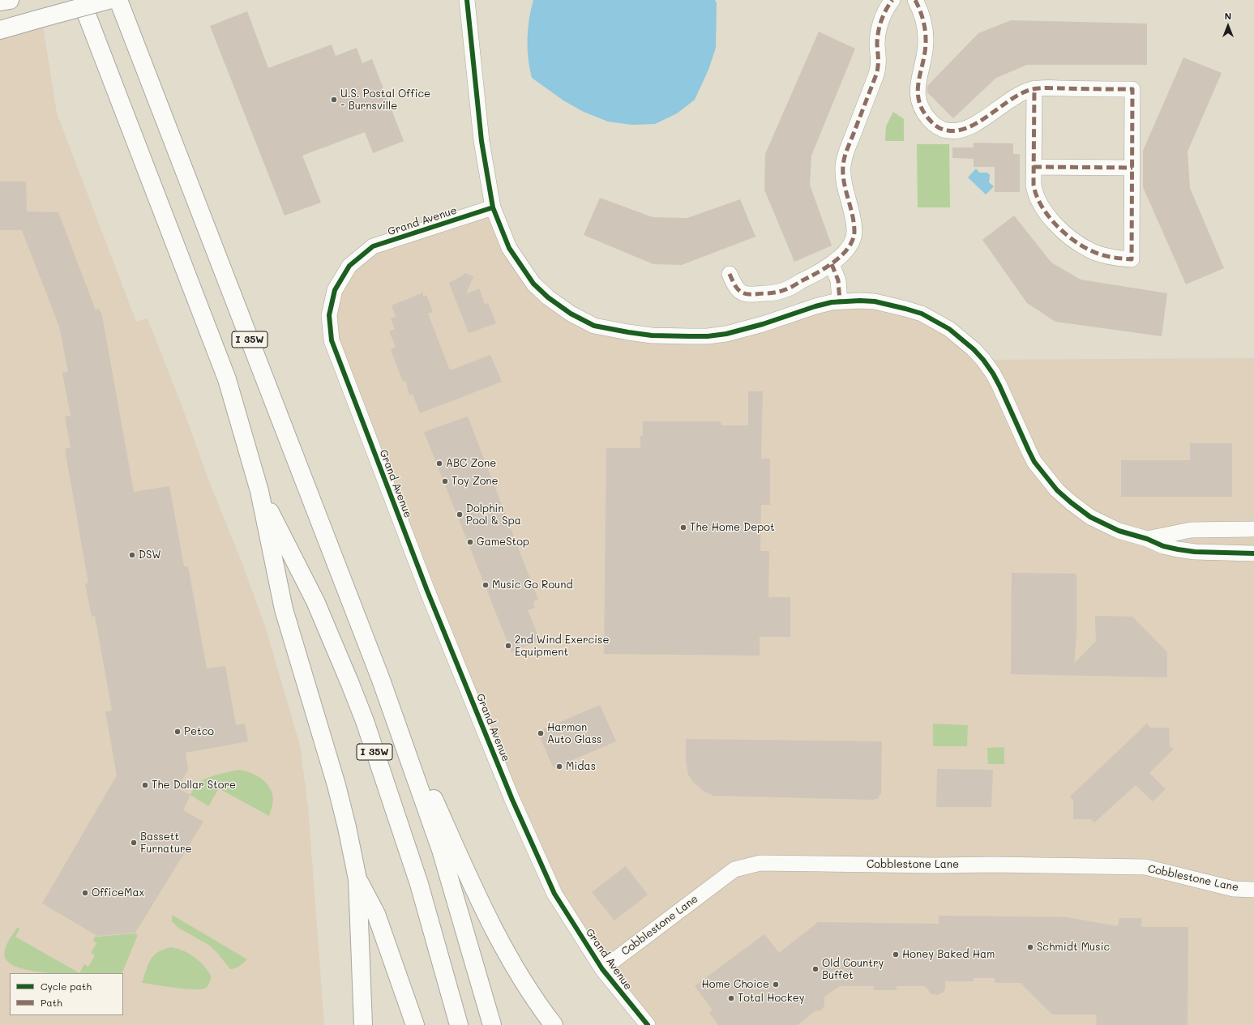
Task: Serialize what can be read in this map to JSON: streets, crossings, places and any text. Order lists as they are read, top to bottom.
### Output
{
  "streets": {
    "main road": ["I 35W"],
    "street": ["Grand Avenue", "Cobblestone Lane"]
  },
  "crossings": [
    ["Grand Avenue", "Cobblestone Lane"]
  ],
  "places": [
    "U.S. Postal Office - Burnsville",
    "ABC Zone",
    "Toy Zone",
    "Dolphin Pool & Spa",
    "The Home Depot",
    "GameStop",
    "DSW",
    "Music Go Round",
    "2nd Wind Exercise Equipment",
    "Petco",
    "Harmon Auto Glass",
    "Midas",
    "The Dollar Store",
    "Bassett Furnature",
    "OfficeMax",
    "Schmidt Music",
    "Honey Baked Ham",
    "Old Country Buffet",
    "Home Choice",
    "Total Hockey"
  ],
  "legend": ["Cycle path", "Path"],
  "north": "top"
}
